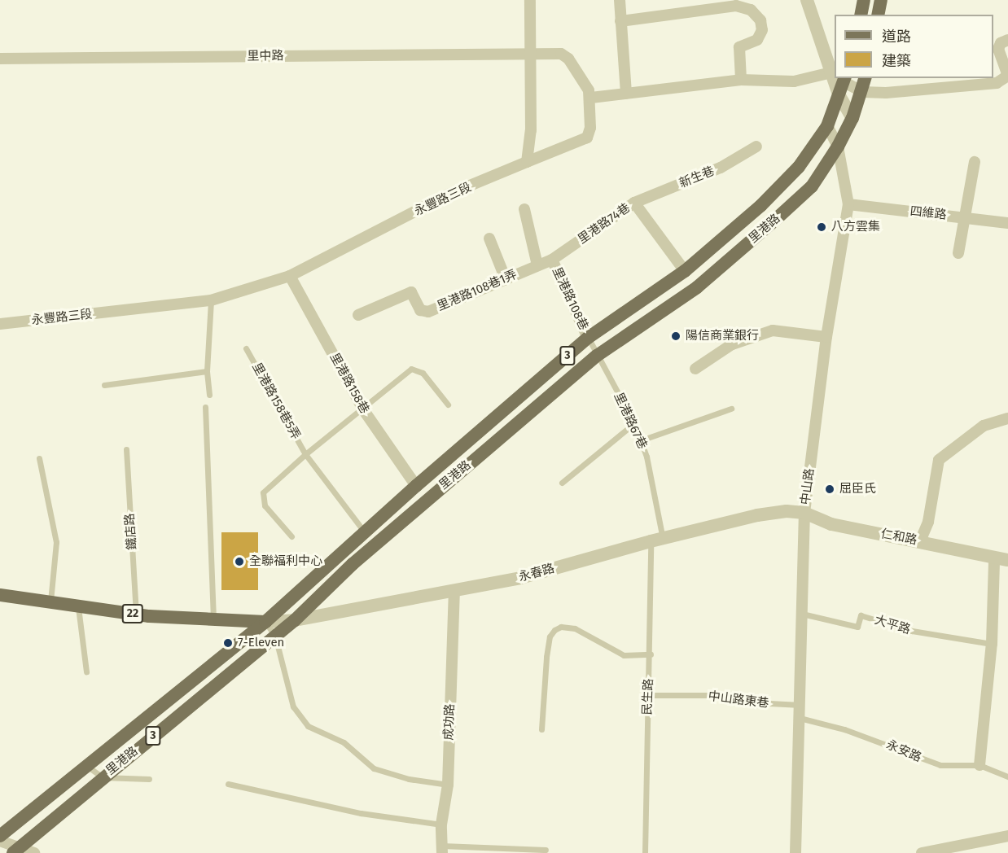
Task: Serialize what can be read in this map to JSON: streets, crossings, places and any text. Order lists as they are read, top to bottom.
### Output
{
  "streets": {
    "main road": ["里港路", "3", "22"],
    "street": [
      "里中路",
      "新生巷",
      "永豐路三段",
      "四維路",
      "里港路74巷",
      "里港路108巷1弄",
      "里港路108巷",
      "里港路158巷",
      "中山路",
      "仁和路",
      "永春路",
      "成功路"
    ],
    "lane": [
      "里港路158巷5弄",
      "里港路67巷",
      "鐵店路",
      "大平路",
      "民生路",
      "中山路東巷",
      "永安路"
    ]
  },
  "crossings": [
    ["里中路", "永豐路三段"],
    ["新生巷", "里港路74巷"],
    ["永豐路三段", "里港路158巷"],
    ["四維路", "中山路"],
    ["里港路74巷", "里港路"],
    ["里港路74巷", "里港路108巷1弄"],
    ["里港路74巷", "里港路108巷"],
    ["里港路", "里港路108巷"],
    ["里港路", "里港路158巷"],
    ["里港路", "里港路158巷5弄"],
    ["里港路", "里港路67巷"],
    ["里港路", "中山路"],
    ["里港路", "永春路"],
    ["里港路", "22"],
    ["里港路108巷1弄", "里港路108巷"],
    ["里港路108巷", "里港路67巷"],
    ["里港路158巷", "里港路158巷5弄"],
    ["里港路67巷", "永春路"],
    ["里港路67巷", "民生路"],
    ["中山路", "仁和路"],
    ["中山路", "永春路"],
    ["中山路", "大平路"],
    ["中山路", "中山路東巷"],
    ["中山路", "永安路"],
    ["鐵店路", "22"],
    ["仁和路", "永春路"],
    ["永春路", "22"],
    ["永春路", "民生路"],
    ["永春路", "成功路"],
    ["民生路", "中山路東巷"]
  ],
  "places": [
    "八方雲集",
    "陽信商業銀行",
    "屈臣氏",
    "全聯福利中心",
    "7-Eleven"
  ],
  "legend": ["道路", "建築"]
}
